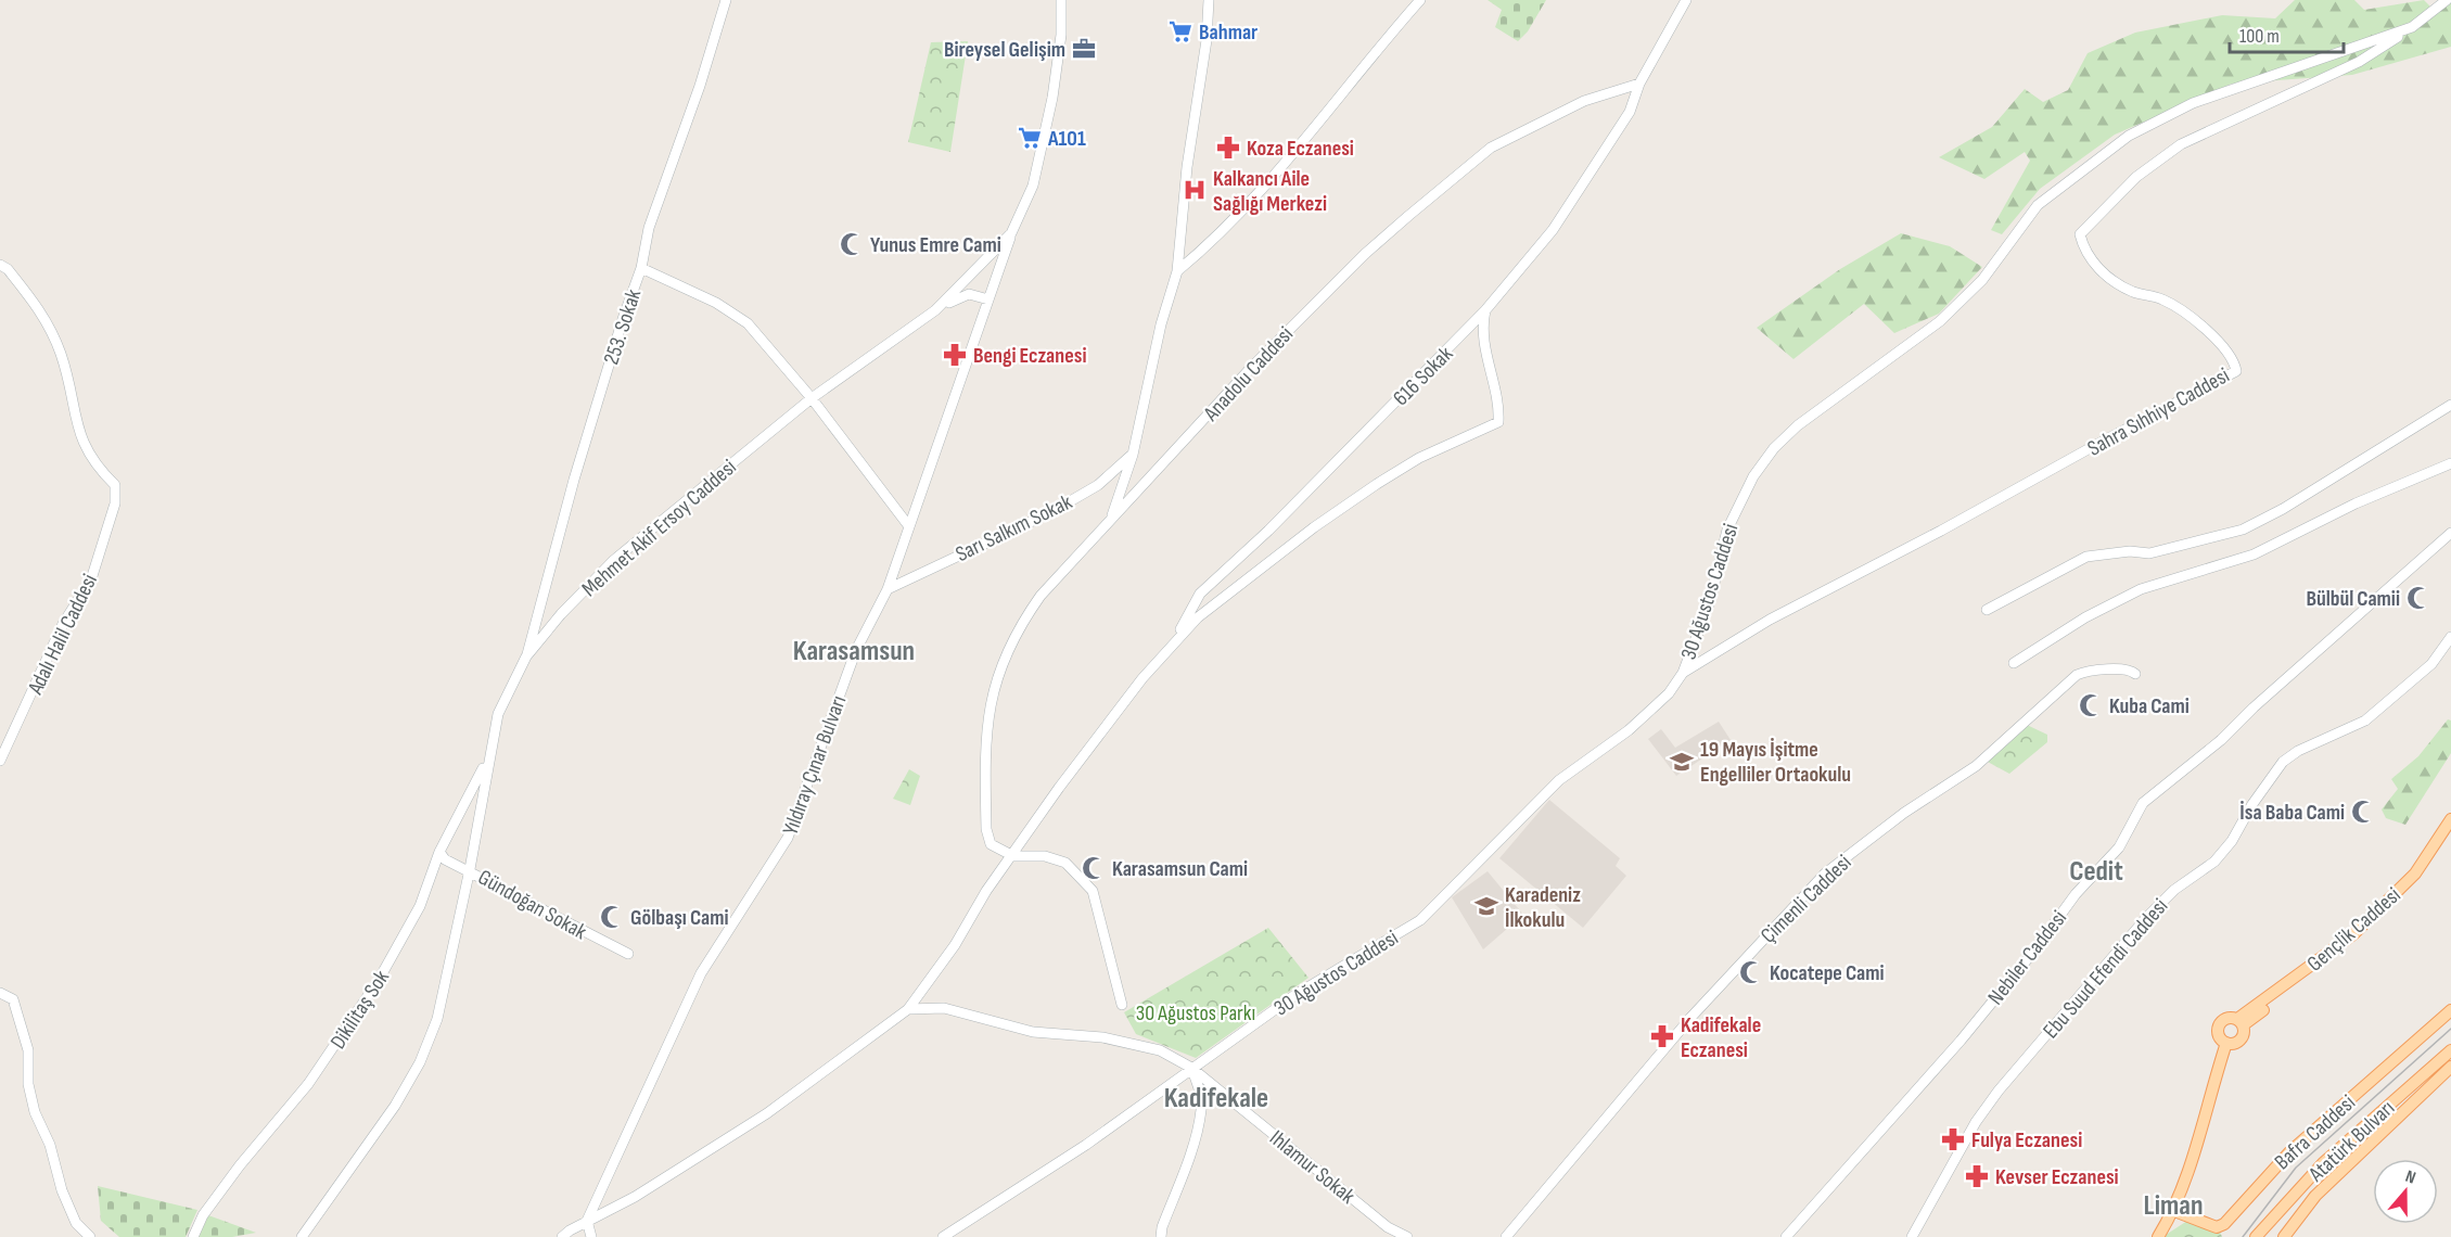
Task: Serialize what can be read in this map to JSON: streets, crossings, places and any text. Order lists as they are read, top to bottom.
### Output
{
  "streets": {
    "main road": ["Gençlik Caddesi", "Bafra Caddesi", "Atatürk Bulvarı"],
    "street": [
      "253. Sokak",
      "Anadolu Caddesi",
      "616 Sokak",
      "Sahra Sıhhiye Caddesi",
      "Mehmet Akif Ersoy Caddesi",
      "Sarı Salkım Sokak",
      "30 Ağustos Caddesi",
      "Adalı Halil Caddesi",
      "Yıldıray Çınar Bulvarı",
      "Çimenli Caddesi",
      "Gündoğan Sokak",
      "Nebiler Caddesi",
      "Ebu Suud Efendi Caddesi",
      "Dikilitaş Sok",
      "Ihlamur Sokak"
    ]
  },
  "crossings": [
    ["253. Sokak", "Mehmet Akif Ersoy Caddesi"],
    ["Anadolu Caddesi", "616 Sokak"],
    ["Sahra Sıhhiye Caddesi", "30 Ağustos Caddesi"],
    ["Mehmet Akif Ersoy Caddesi", "Yıldıray Çınar Bulvarı"],
    ["Mehmet Akif Ersoy Caddesi", "Gündoğan Sokak"],
    ["Mehmet Akif Ersoy Caddesi", "Dikilitaş Sok"],
    ["Sarı Salkım Sokak", "Yıldıray Çınar Bulvarı"],
    ["30 Ağustos Caddesi", "Ihlamur Sokak"],
    ["Gündoğan Sokak", "Dikilitaş Sok"]
  ],
  "districts": [
    "Karasamsun",
    "Cedit",
    "Kadifekale",
    "Liman"
  ],
  "parks": ["30 Ağustos Parkı"],
  "places": {
    "supermarket": ["Bahmar", "A101"],
    "office": ["Bireysel Gelişim"],
    "pharmacy": [
      "Koza Eczanesi",
      "Bengi Eczanesi",
      "Kadifekale Eczanesi",
      "Fulya Eczanesi",
      "Kevser Eczanesi"
    ],
    "hospital": ["Kalkancı Aile Sağlığı Merkezi"],
    "mosque": [
      "Yunus Emre Cami",
      "Bülbül Camii",
      "Kuba Cami",
      "İsa Baba Cami",
      "Karasamsun Cami",
      "Gölbaşı Cami",
      "Kocatepe Cami"
    ],
    "school or university": ["19 Mayıs İşitme Engelliler Ortaokulu", "Karadeniz İlkokulu"]
  },
  "scale_bar": "100 m",
  "north": "top"
}
